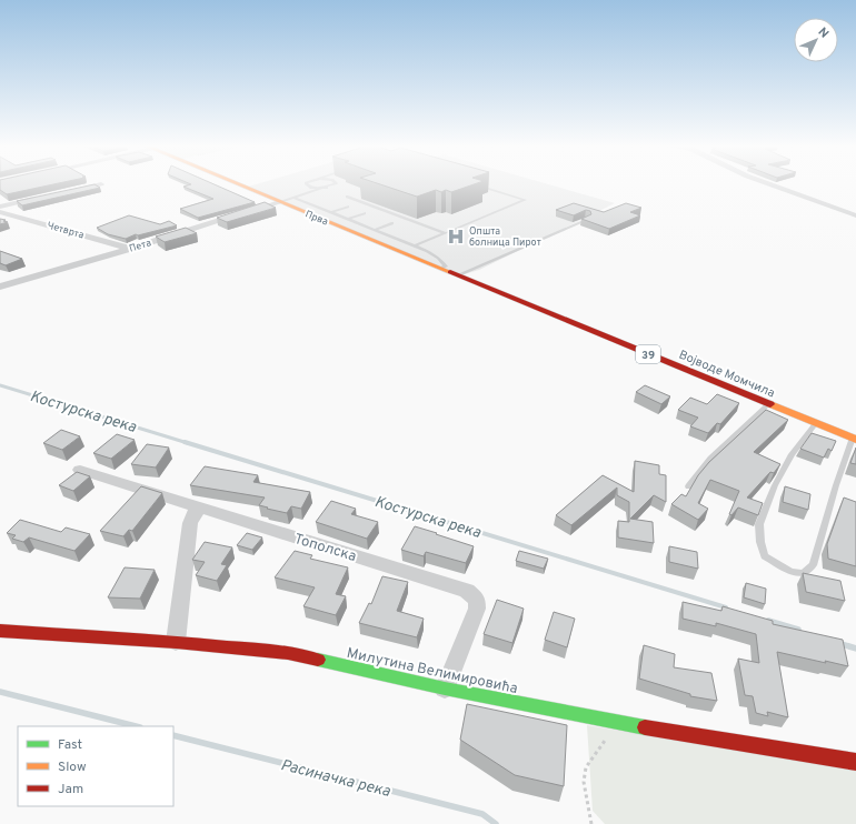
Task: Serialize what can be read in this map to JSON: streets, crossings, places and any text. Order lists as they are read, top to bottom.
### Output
{
  "streets": {
    "main road": [
      "Прва",
      "39",
      "Војводе Момчила",
      "Милутина Велимировића"
    ],
    "street": ["Четврта", "Пета", "Тополска"]
  },
  "crossings": [
    ["Прва", "Пета"],
    ["Прва", "Војводе Момчила"],
    ["Четврта", "Пета"],
    ["Тополска", "Милутина Велимировића"]
  ],
  "water": ["Костурска река", "Расиначка река"],
  "places": {
    "hospital": ["Општа болница Пирот"]
  },
  "legend": ["Fast", "Slow", "Jam"],
  "north": "top right"
}
